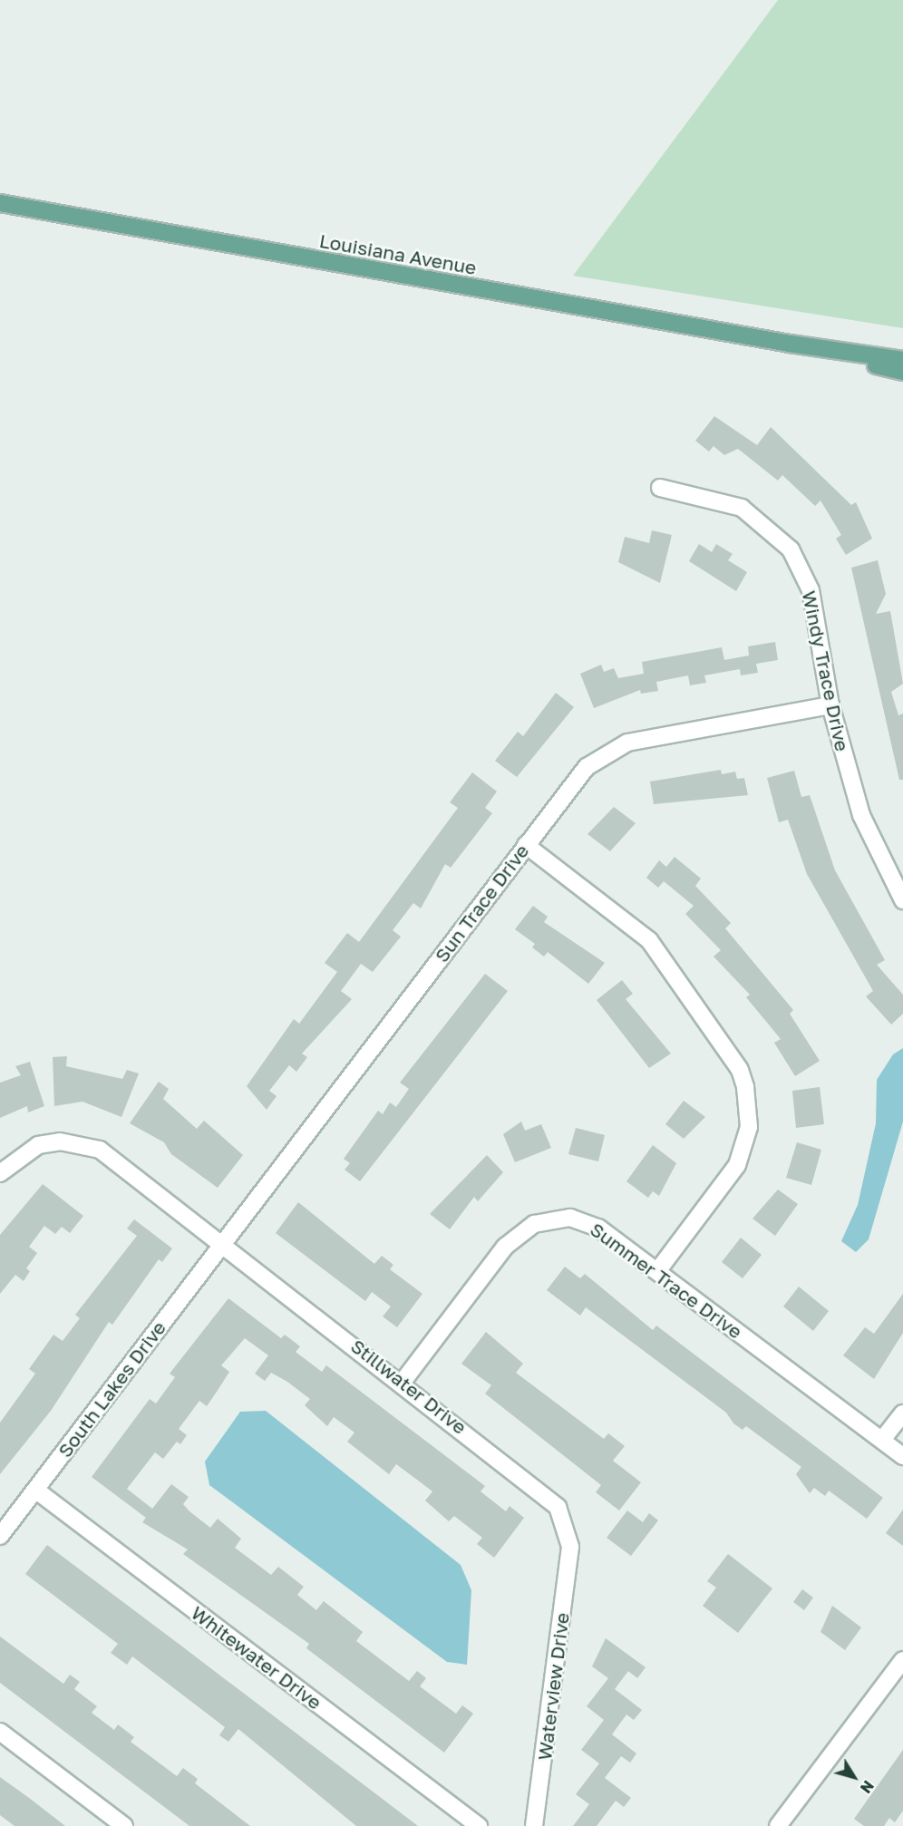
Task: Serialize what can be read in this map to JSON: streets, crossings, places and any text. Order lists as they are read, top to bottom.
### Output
{
  "streets": {
    "main road": ["Louisiana Avenue"],
    "street": [
      "Windy Trace Drive",
      "Sun Trace Drive",
      "Summer Trace Drive",
      "Stillwater Drive",
      "South Lakes Drive",
      "Whitewater Drive",
      "Waterview Drive"
    ]
  },
  "crossings": [
    ["Windy Trace Drive", "Sun Trace Drive"],
    ["Sun Trace Drive", "Stillwater Drive"],
    ["Sun Trace Drive", "South Lakes Drive"],
    ["Summer Trace Drive", "Stillwater Drive"],
    ["Stillwater Drive", "South Lakes Drive"],
    ["Stillwater Drive", "Waterview Drive"],
    ["South Lakes Drive", "Whitewater Drive"]
  ],
  "north": "bottom right"
}
